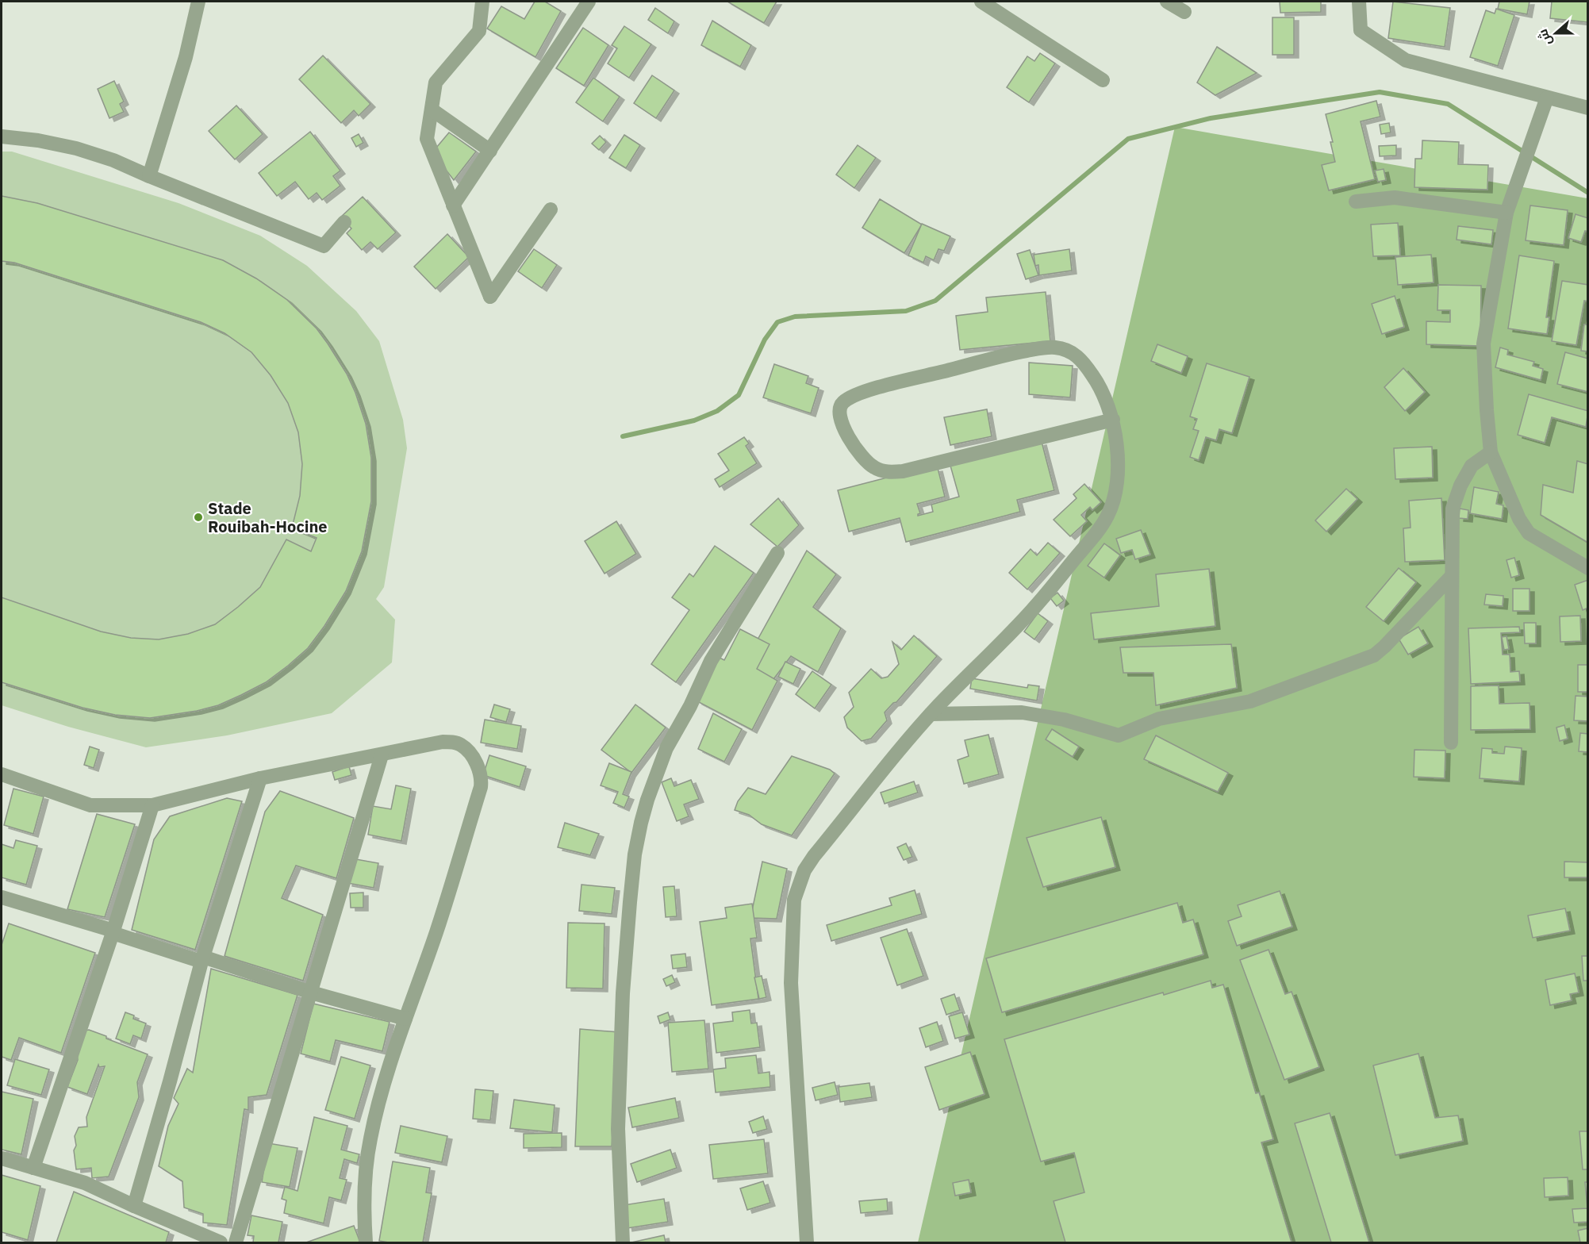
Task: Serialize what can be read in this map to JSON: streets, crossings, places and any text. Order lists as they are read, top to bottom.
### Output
{
  "places": ["Stade Rouibah-Hocine"],
  "north": "left"
}
